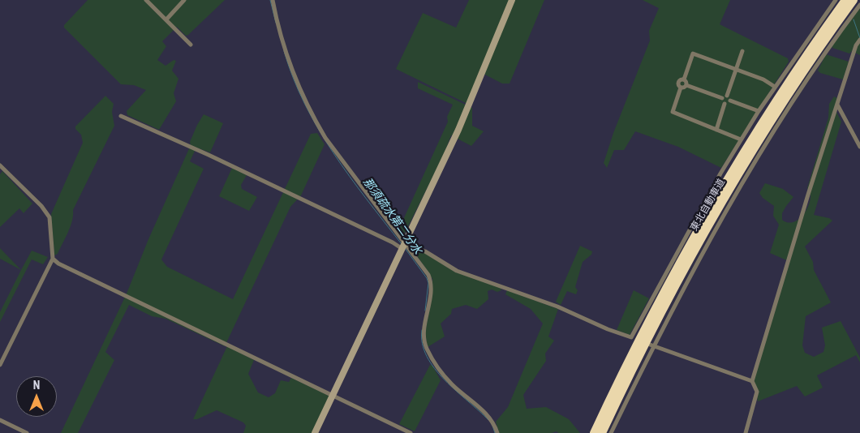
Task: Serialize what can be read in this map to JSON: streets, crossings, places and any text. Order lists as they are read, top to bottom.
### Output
{
  "streets": {
    "highway": ["東北自動車道"]
  },
  "water": ["那須疏水第二分水"],
  "north": "top"
}
